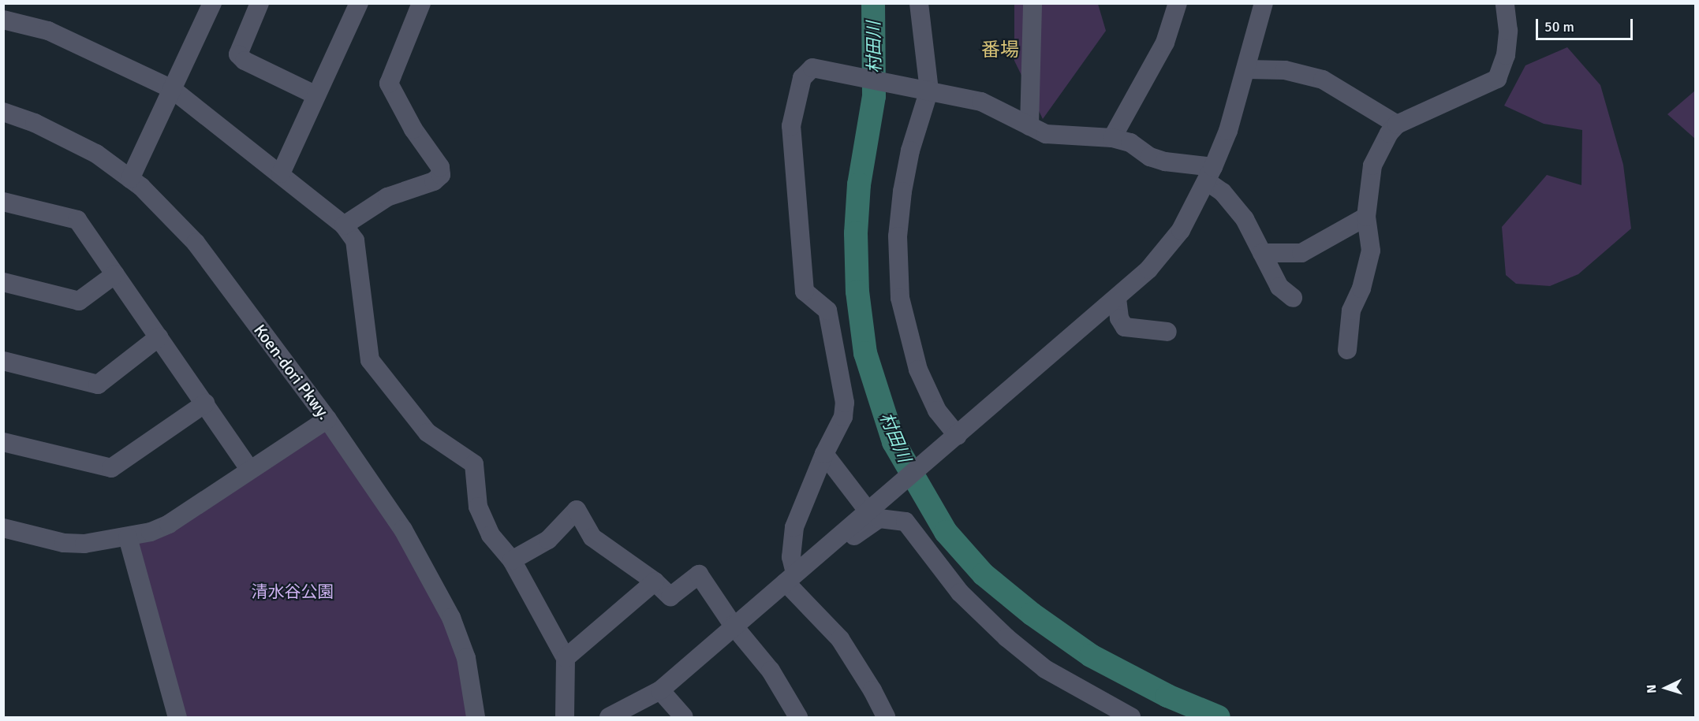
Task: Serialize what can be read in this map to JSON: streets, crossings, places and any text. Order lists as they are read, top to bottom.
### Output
{
  "streets": {
    "street": ["Koen-dori Pkwy."]
  },
  "districts": ["番場"],
  "water": ["村田川"],
  "parks": ["清水谷公園"],
  "scale_bar": "50 m",
  "north": "left"
}
